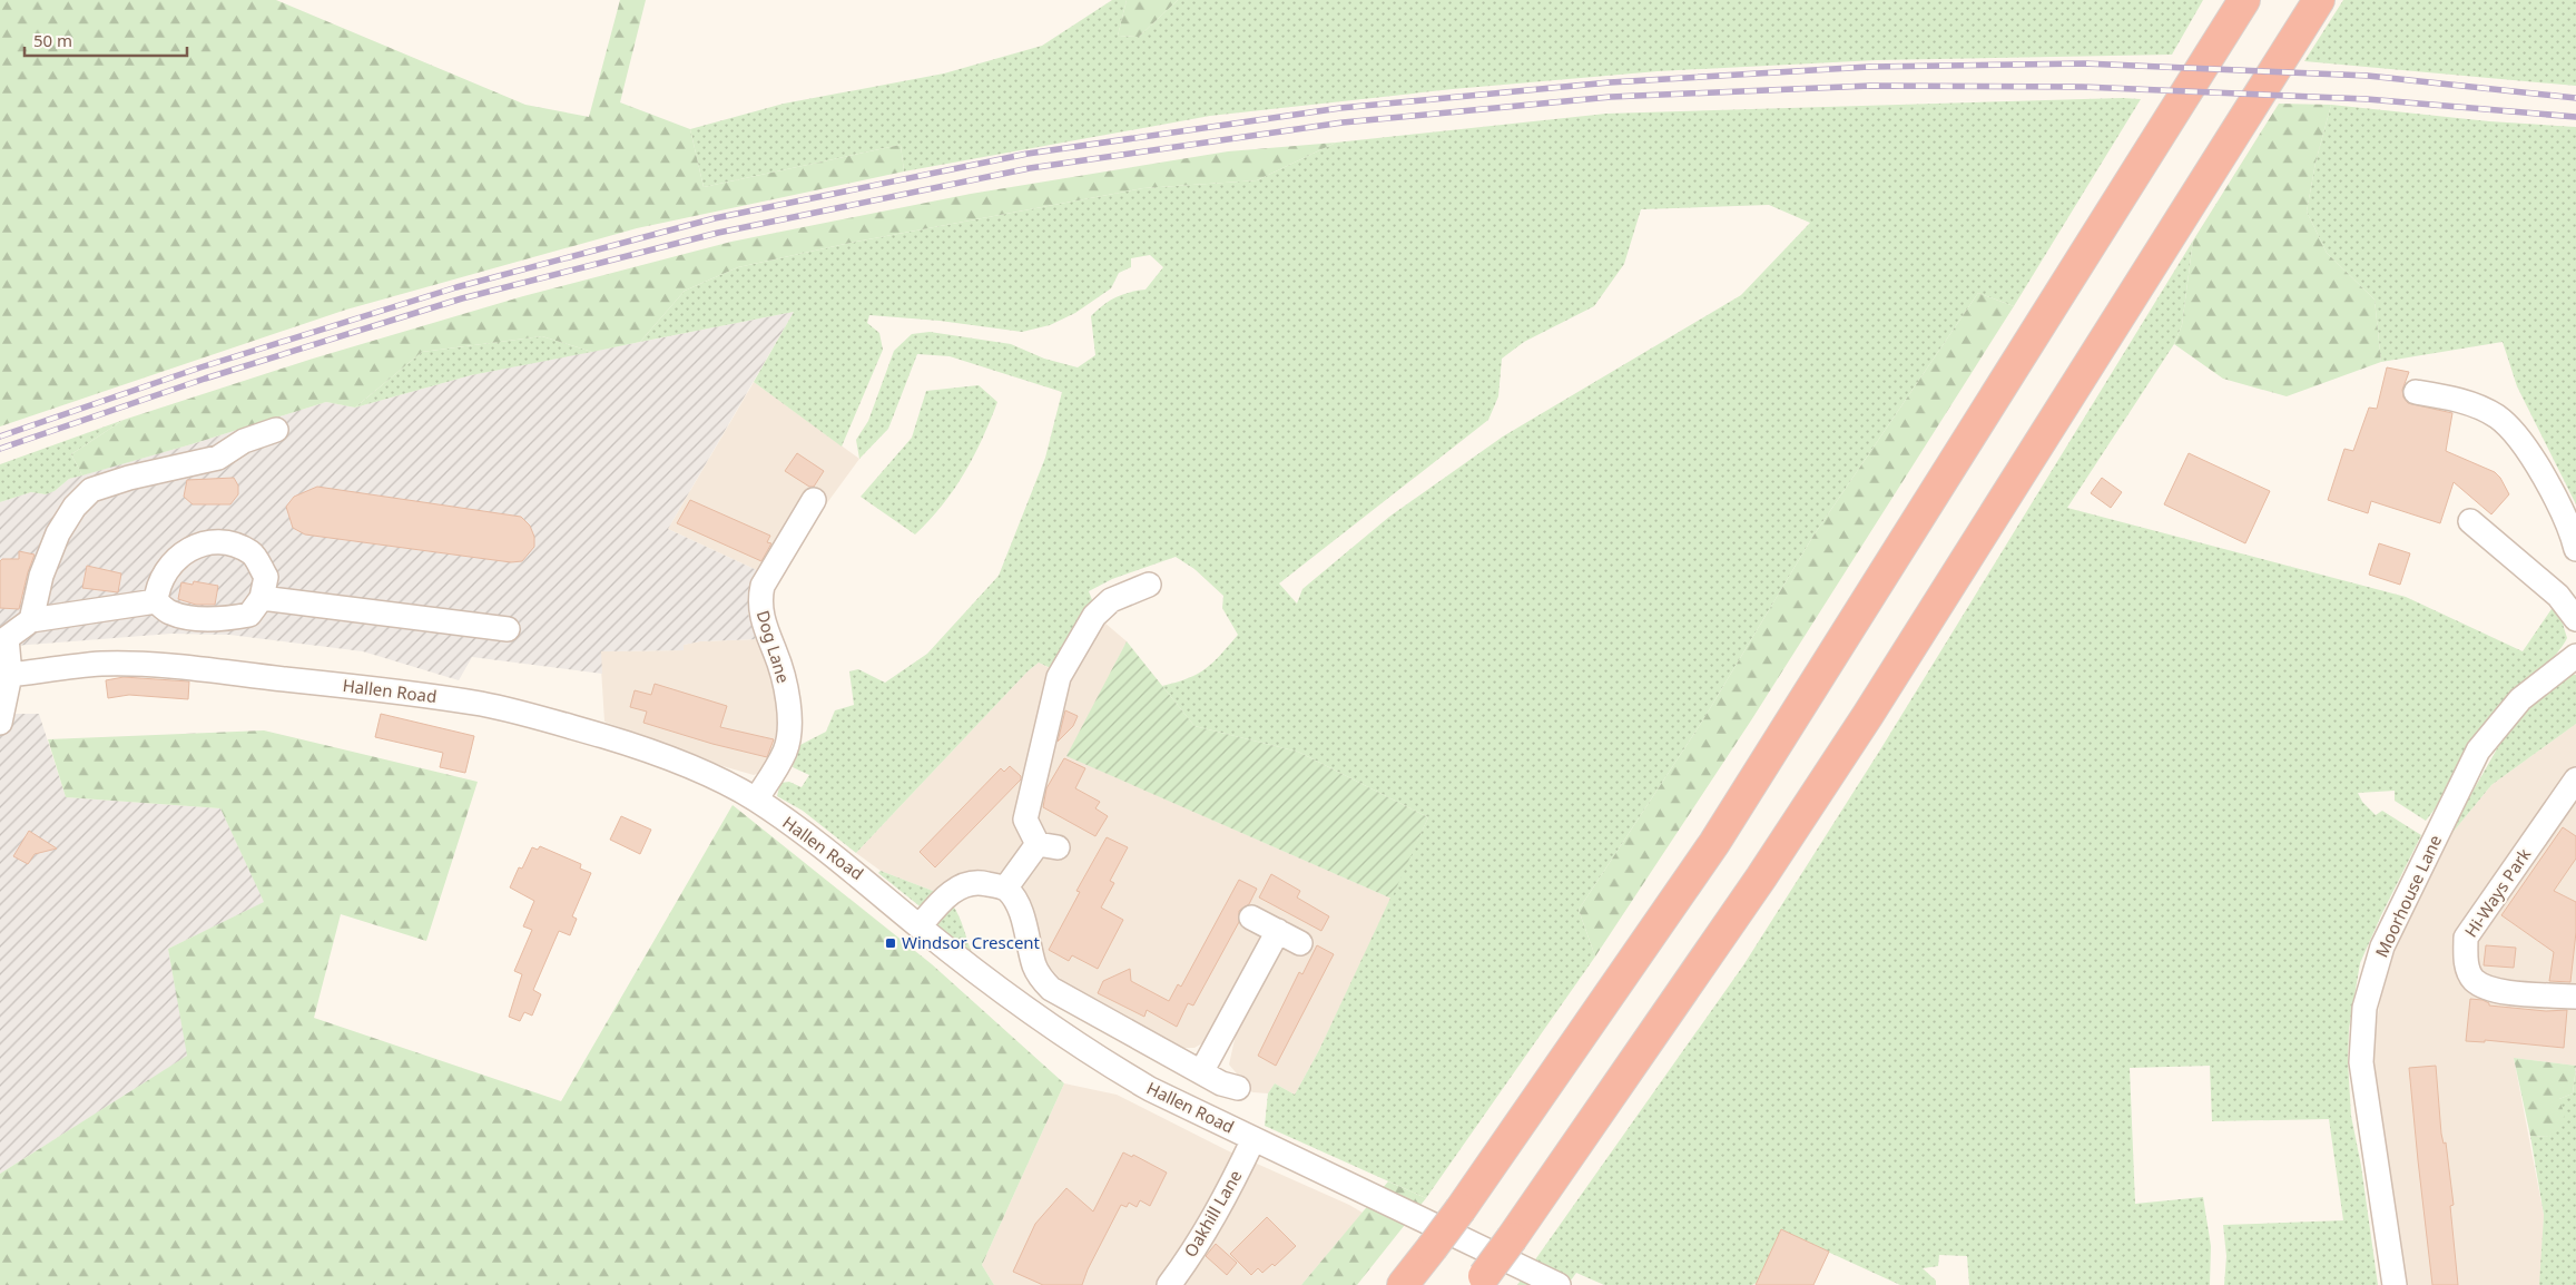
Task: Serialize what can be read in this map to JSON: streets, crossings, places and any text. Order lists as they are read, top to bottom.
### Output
{
  "streets": {
    "street": [
      "Dog Lane",
      "Hallen Road",
      "Hi-Ways Park",
      "Moorhouse Lane",
      "Oakhill Lane"
    ]
  },
  "crossings": [
    ["Dog Lane", "Hallen Road"],
    ["Hallen Road", "Oakhill Lane"]
  ],
  "places": {
    "transit": ["Windsor Crescent"]
  },
  "scale_bar": "50 m"
}
